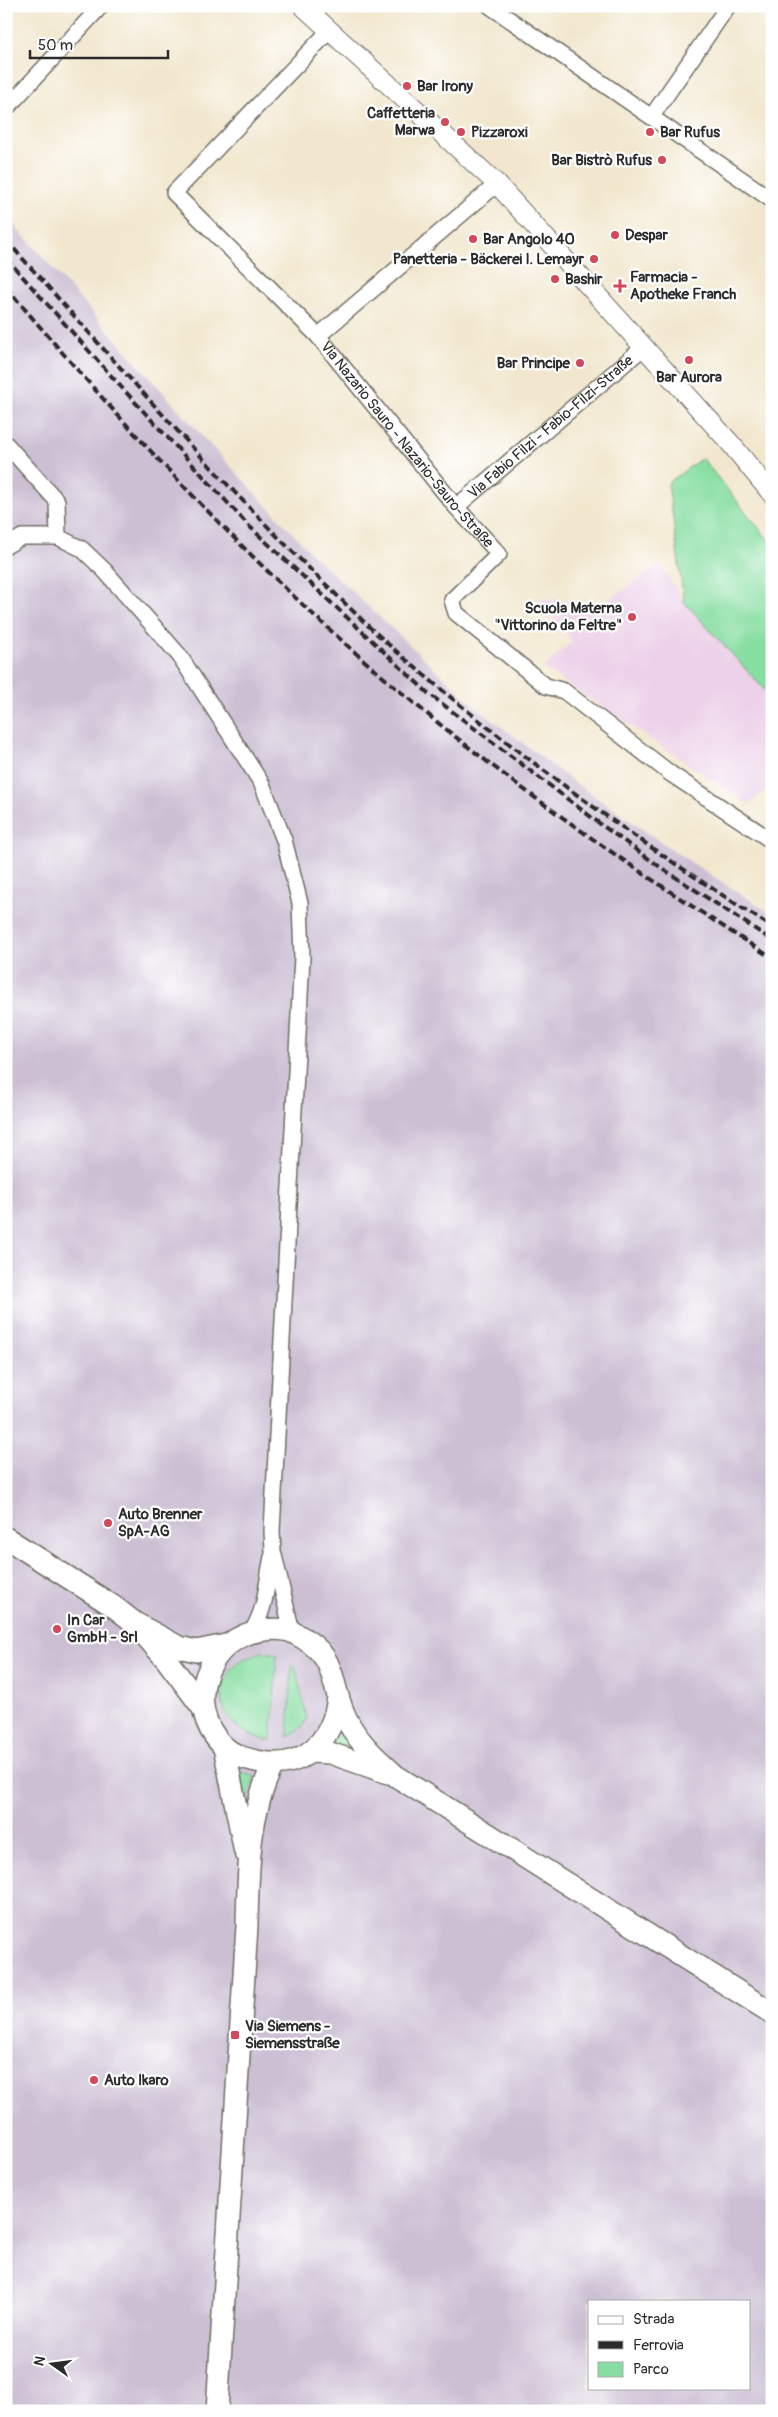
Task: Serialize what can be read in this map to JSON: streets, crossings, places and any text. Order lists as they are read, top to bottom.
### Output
{
  "streets": {
    "street": ["Via Fabio Filzi - Fabio-Filzi-Straße", "Via Nazario Sauro - Nazario-Sauro-Straße"]
  },
  "crossings": [
    ["Via Fabio Filzi - Fabio-Filzi-Straße", "Via Nazario Sauro - Nazario-Sauro-Straße"]
  ],
  "places": {
    "other": [
      "Bar Irony",
      "Caffetteria Marwa",
      "Pizzaroxi",
      "Bar Rufus",
      "Bar Bistrò Rufus",
      "Despar",
      "Bar Angolo 40",
      "Panetteria - Bäckerei I. Lemayr",
      "Bashir",
      "Bar Aurora",
      "Bar Principe",
      "Scuola Materna \"Vittorino da Feltre\"",
      "Auto Brenner SpA-AG",
      "In Car GmbH - Srl",
      "Auto Ikaro"
    ],
    "health": ["Farmacia - Apotheke Franch"],
    "transit": ["Via Siemens - Siemensstraße"]
  },
  "legend": ["Strada", "Ferrovia", "Parco"],
  "scale_bar": "50 m",
  "north": "left"
}
